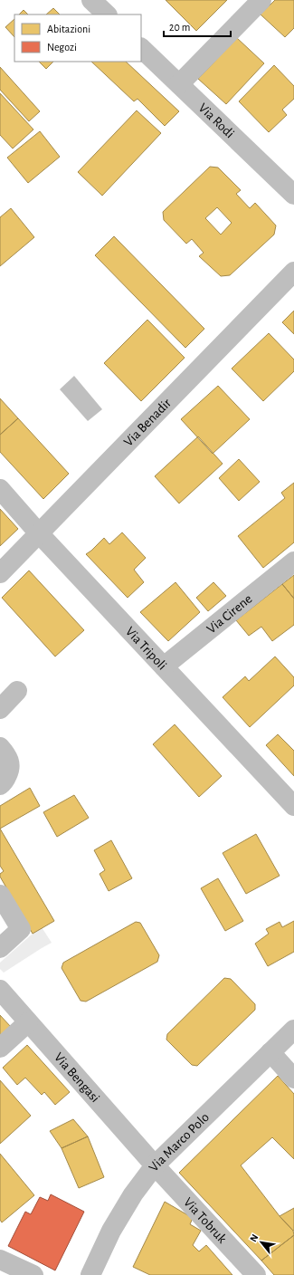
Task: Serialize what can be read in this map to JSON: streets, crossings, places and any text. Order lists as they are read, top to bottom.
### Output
{
  "streets": {
    "street": [
      "Via Rodi",
      "Via Benadir",
      "Via Cirene",
      "Via Tripoli",
      "Via Bengasi",
      "Via Marco Polo",
      "Via Tobruk"
    ]
  },
  "crossings": [
    ["Via Benadir", "Via Tripoli"],
    ["Via Cirene", "Via Tripoli"],
    ["Via Bengasi", "Via Marco Polo"],
    ["Via Bengasi", "Via Tobruk"],
    ["Via Marco Polo", "Via Tobruk"]
  ],
  "legend": ["Abitazioni", "Negozi"],
  "scale_bar": "20 m",
  "north": "top left"
}
